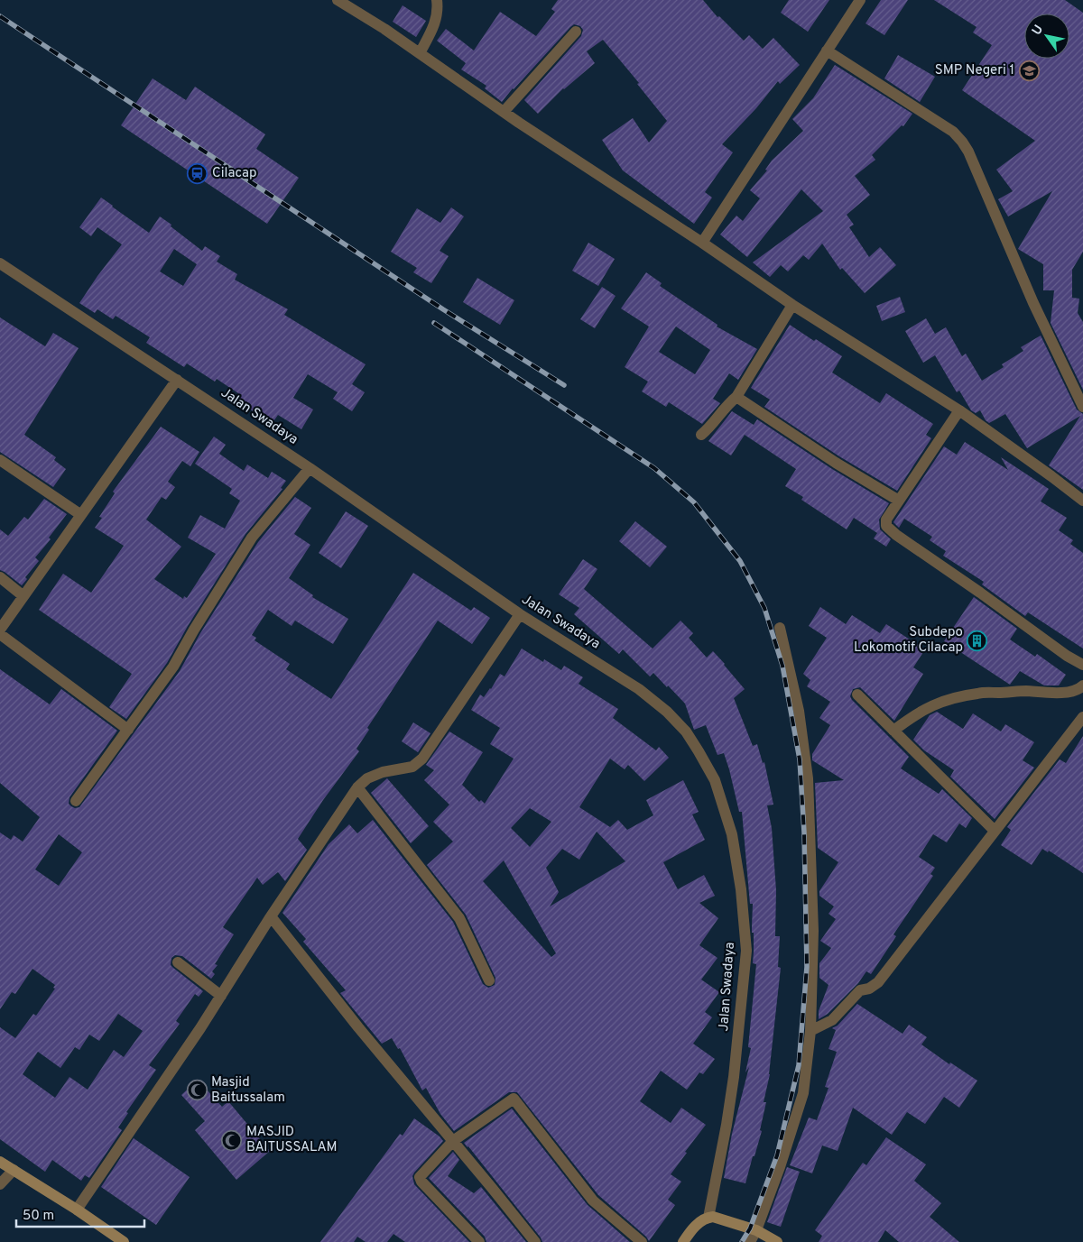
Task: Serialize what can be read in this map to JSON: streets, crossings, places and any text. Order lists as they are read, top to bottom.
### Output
{
  "streets": {
    "street": ["Jalan Swadaya"]
  },
  "places": {
    "school or university": ["SMP Negeri 1"],
    "station": ["Cilacap"],
    "building": ["Subdepo Lokomotif Cilacap"],
    "mosque": ["Masjid Baitussalam", "MASJID BAITUSSALAM"]
  },
  "scale_bar": "50 m",
  "north": "top left"
}
